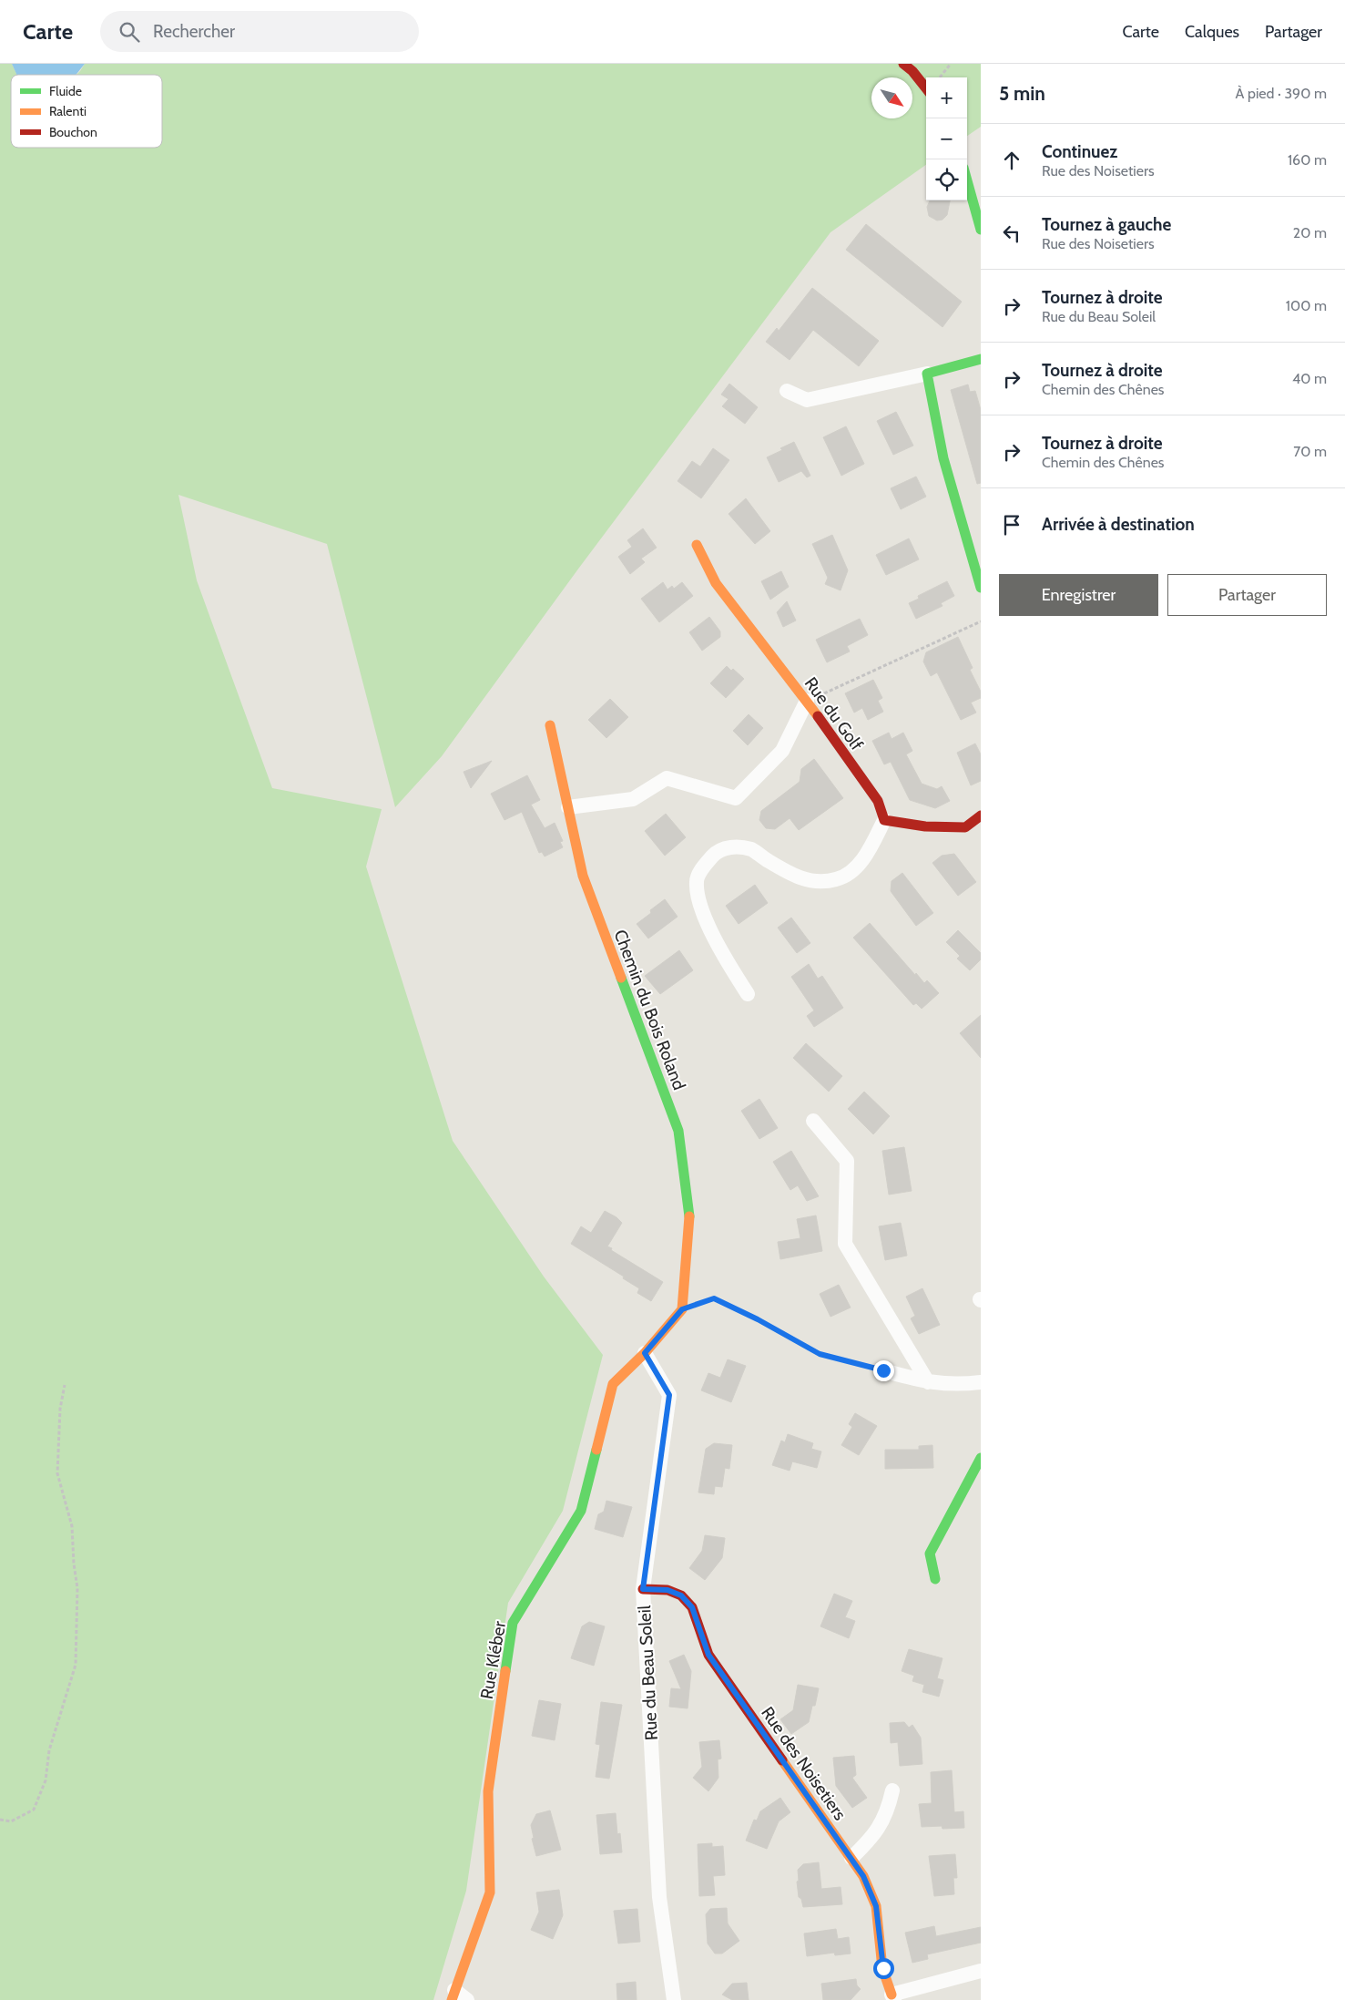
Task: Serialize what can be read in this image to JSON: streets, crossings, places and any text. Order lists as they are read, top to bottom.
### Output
{
  "streets": {
    "street": [
      "Rue du Golf",
      "Chemin du Bois Roland",
      "Rue Kléber",
      "Rue du Beau Soleil",
      "Rue des Noisetiers"
    ]
  },
  "crossings": [
    ["Chemin du Bois Roland", "Rue Kléber"],
    ["Rue Kléber", "Rue du Beau Soleil"],
    ["Rue du Beau Soleil", "Rue des Noisetiers"]
  ],
  "legend": ["Fluide", "Ralenti", "Bouchon"],
  "north": "bottom right",
  "page": {
    "header": "Carte",
    "search": "Rechercher",
    "nav": ["Carte", "Calques", "Partager"],
    "heading": ["5 min", "À pied · 390 m"],
    "map_buttons": ["+", "−"],
    "list": [
      ["Continuez", "Rue des Noisetiers", "160 m"],
      ["Tournez à gauche", "Rue des Noisetiers", "20 m"],
      ["Tournez à droite", "Rue du Beau Soleil", "100 m"],
      ["Tournez à droite", "Chemin des Chênes", "40 m"],
      ["Tournez à droite", "Chemin des Chênes", "70 m"],
      "Arrivée à destination"
    ],
    "buttons": ["Enregistrer", "Partager"]
  }
}
